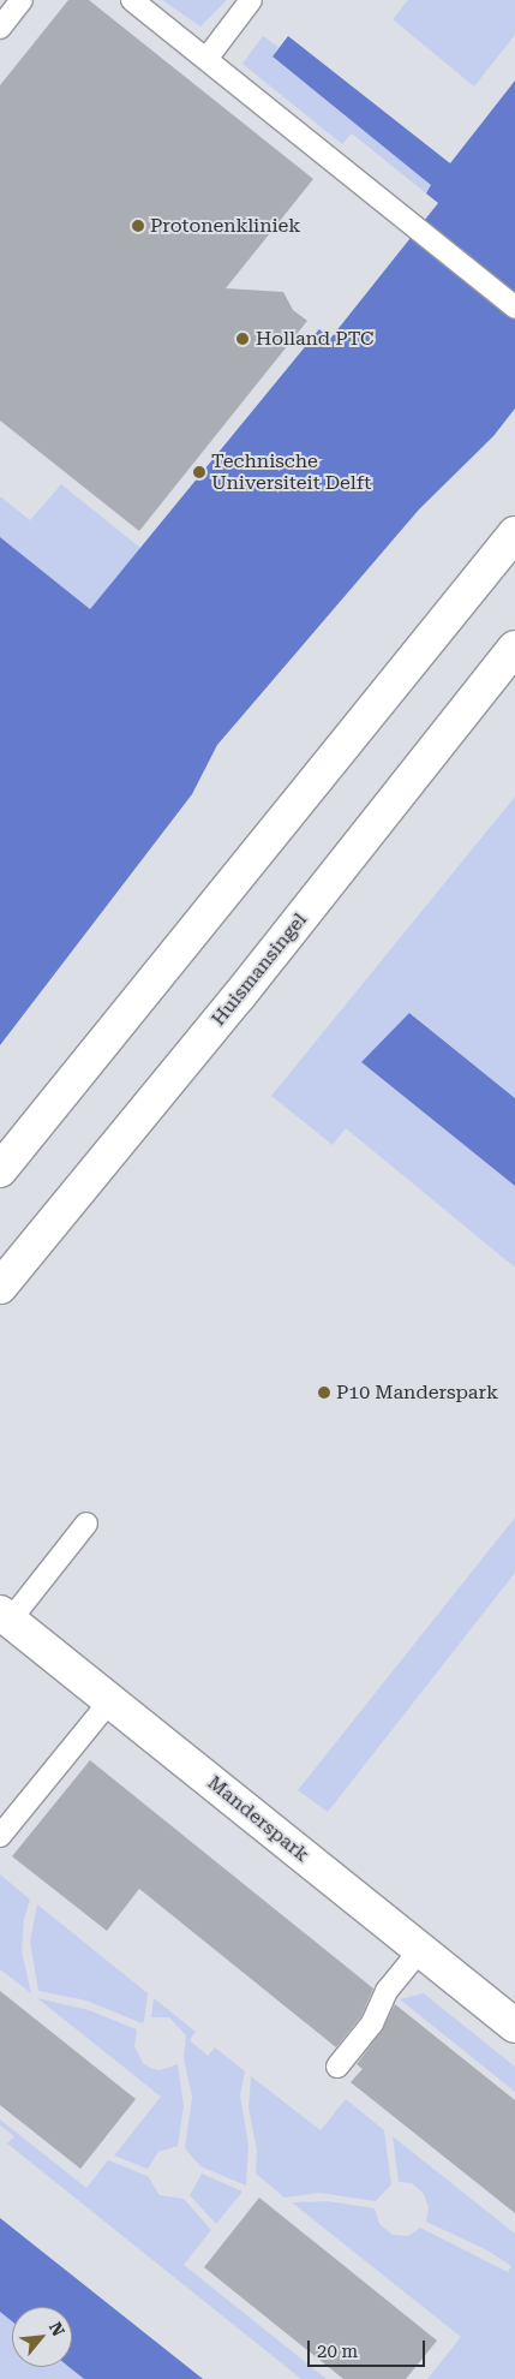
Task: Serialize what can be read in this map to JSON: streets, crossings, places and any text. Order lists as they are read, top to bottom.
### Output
{
  "streets": {
    "street": ["Huismansingel", "Manderspark"]
  },
  "places": [
    "Protonenkliniek",
    "Holland PTC",
    "Technische Universiteit Delft",
    "P10 Manderspark"
  ],
  "scale_bar": "20 m",
  "north": "top right"
}
